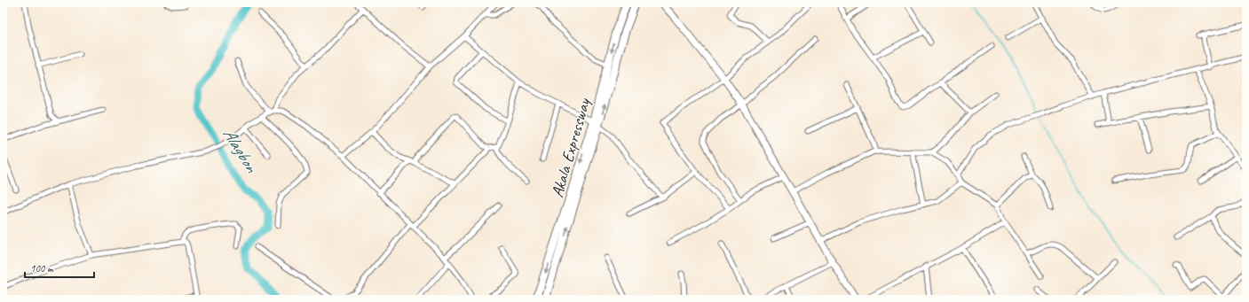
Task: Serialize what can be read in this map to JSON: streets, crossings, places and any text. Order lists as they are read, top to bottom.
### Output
{
  "streets": {
    "main road": ["Akala Expressway"]
  },
  "water": ["Alagbon"],
  "scale_bar": "100 m"
}
